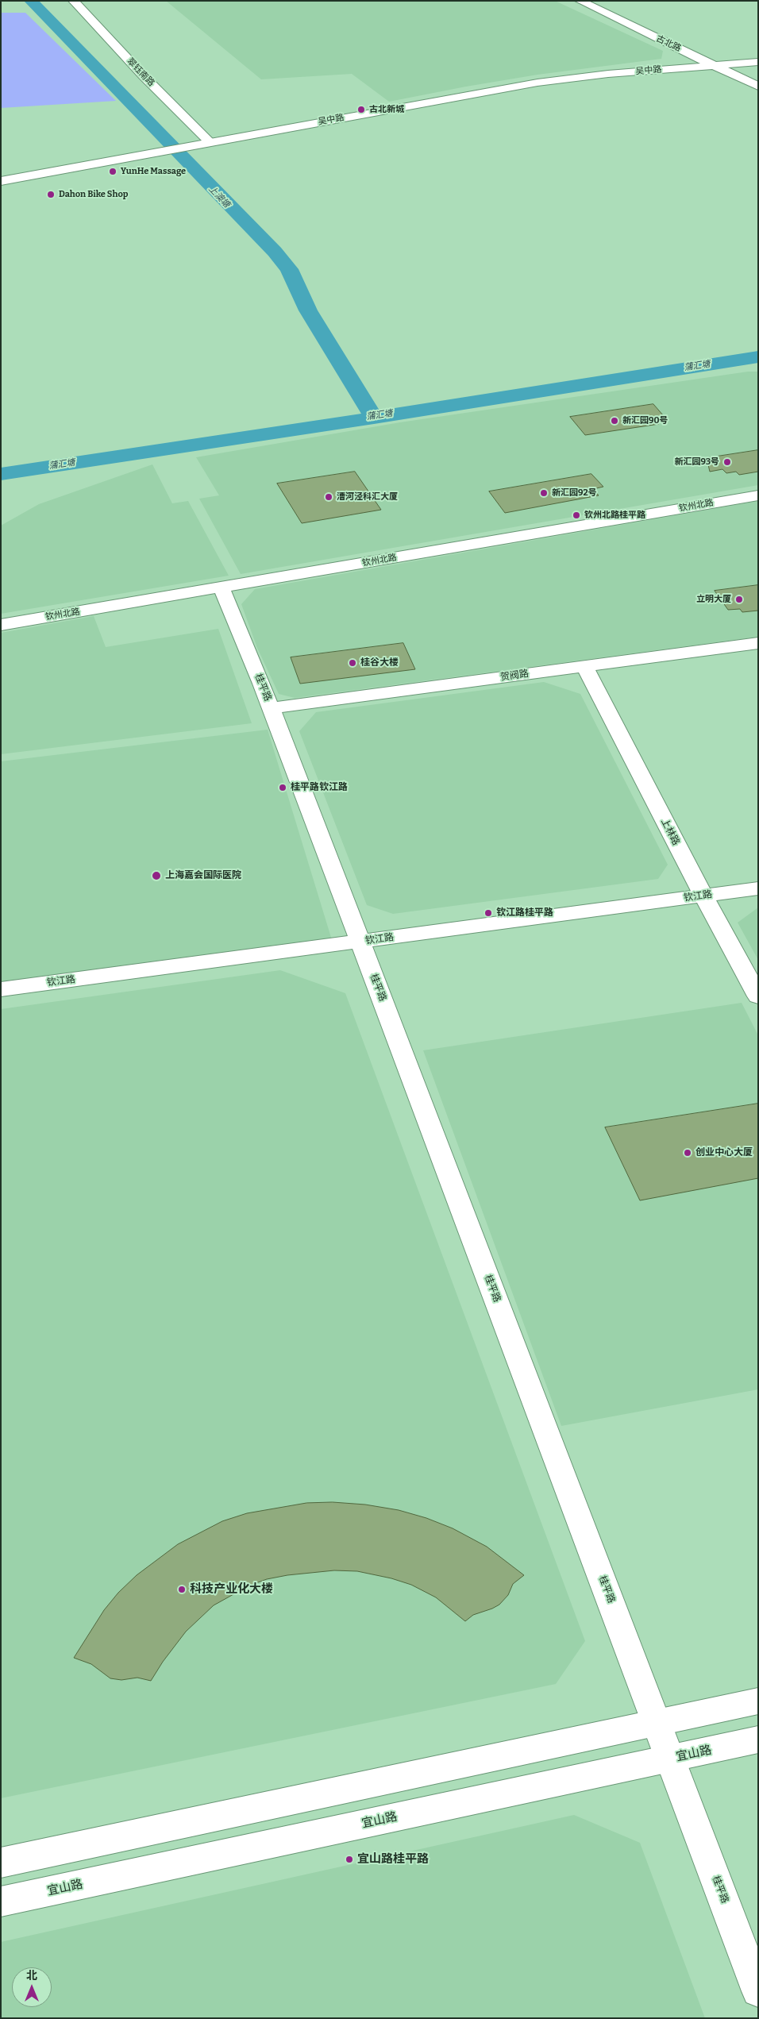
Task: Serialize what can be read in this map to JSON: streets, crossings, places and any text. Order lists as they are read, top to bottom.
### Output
{
  "streets": {
    "street": [
      "古北路",
      "吴中路",
      "翠钰南路",
      "钦州北路",
      "贺阀路",
      "桂平路",
      "上林路",
      "钦江路",
      "宜山路"
    ]
  },
  "crossings": [
    ["古北路", "吴中路"],
    ["吴中路", "翠钰南路"],
    ["钦州北路", "桂平路"],
    ["贺阀路", "桂平路"],
    ["贺阀路", "上林路"],
    ["桂平路", "钦江路"],
    ["桂平路", "宜山路"],
    ["上林路", "钦江路"]
  ],
  "water": ["上澳塘", "蒲汇塘"],
  "places": [
    "古北新城",
    "YunHe Massage",
    "Dahon Bike Shop",
    "新汇园90号",
    "新汇园93号",
    "新汇园92号",
    "漕河泾科汇大厦",
    "钦州北路桂平路",
    "立明大厦",
    "桂谷大楼",
    "桂平路钦江路",
    "上海嘉会国际医院",
    "钦江路桂平路",
    "创业中心大厦",
    "科技产业化大楼",
    "宜山路桂平路"
  ],
  "north": "top"
}
